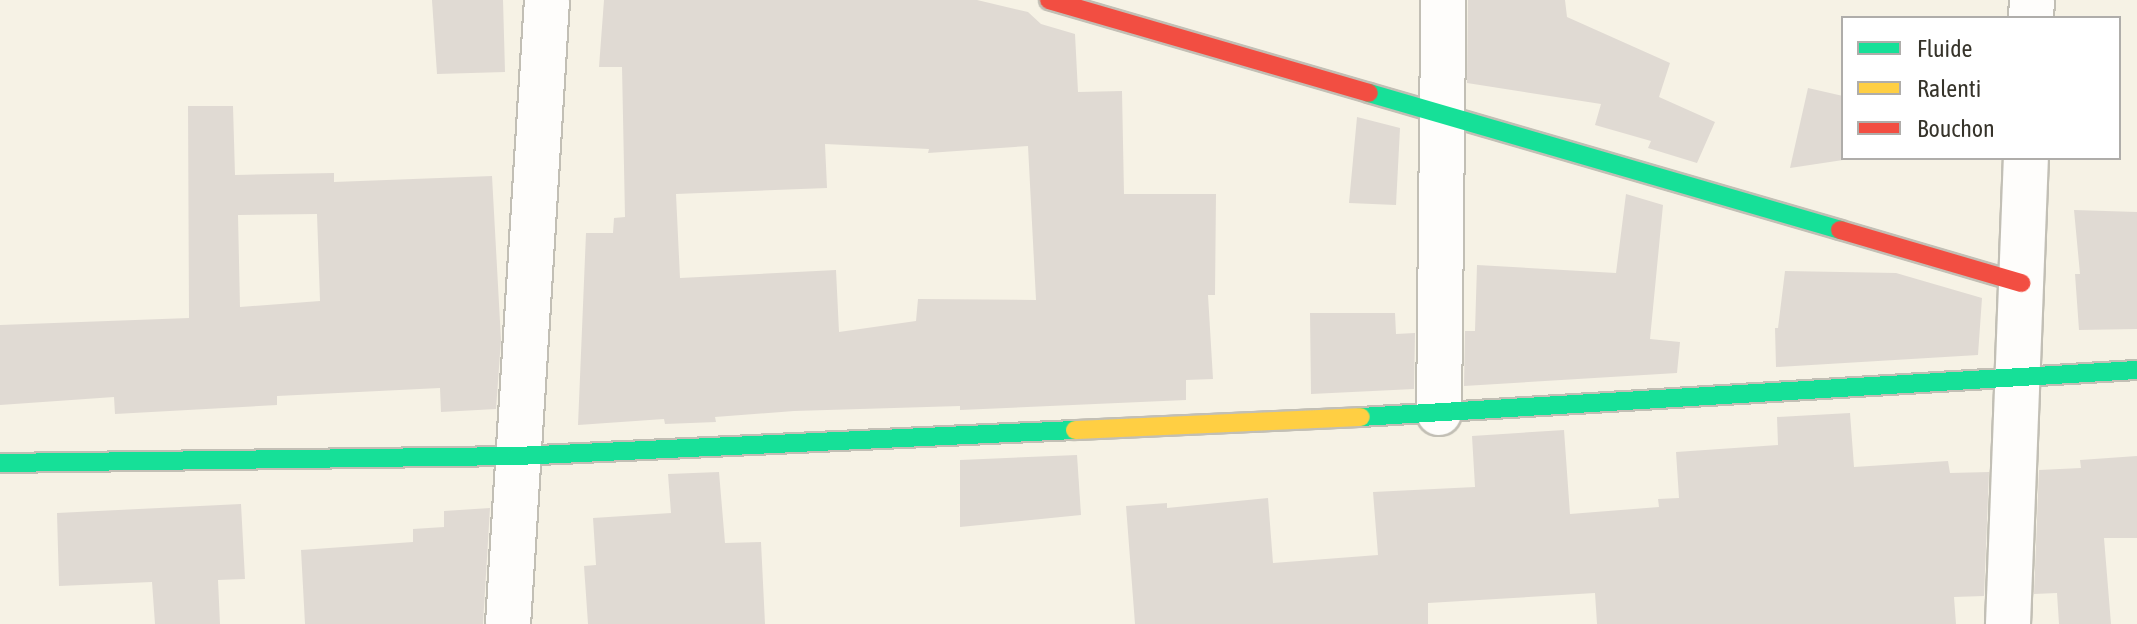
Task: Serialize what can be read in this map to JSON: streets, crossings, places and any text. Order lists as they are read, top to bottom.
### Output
{
  "legend": ["Fluide", "Ralenti", "Bouchon"]
}
